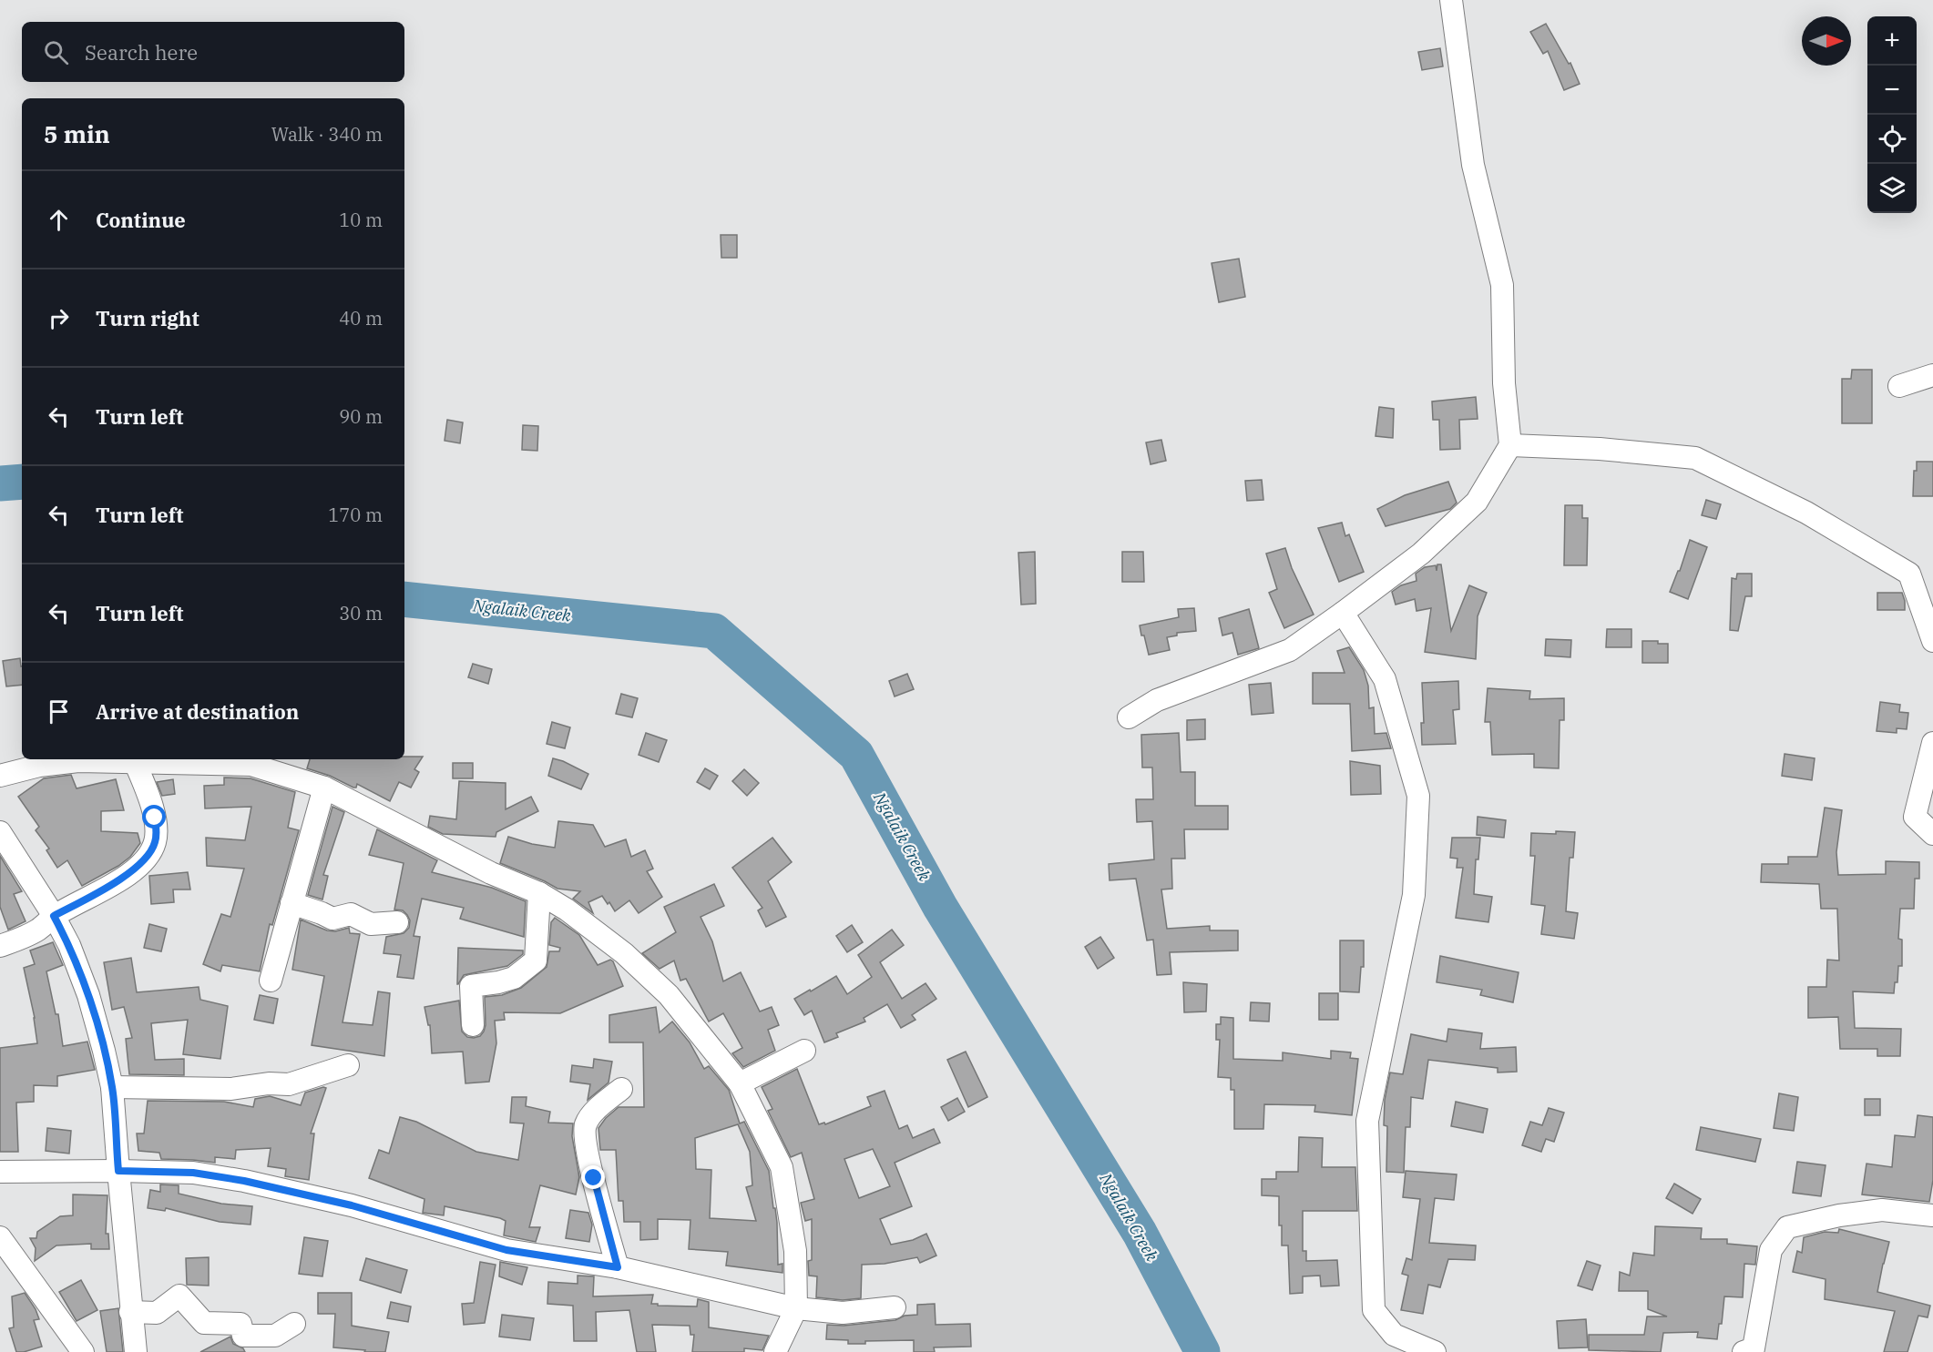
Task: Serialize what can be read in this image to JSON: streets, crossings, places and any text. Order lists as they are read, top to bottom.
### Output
{
  "water": ["Ngalaik Creek"],
  "north": "right",
  "page": {
    "map_buttons": ["+", "−"],
    "search": "Search here",
    "heading": ["5 min", "Walk · 340 m"],
    "list": [
      ["Continue", "10 m"],
      ["Turn right", "40 m"],
      ["Turn left", "90 m"],
      ["Turn left", "170 m"],
      ["Turn left", "30 m"],
      "Arrive at destination"
    ]
  }
}
